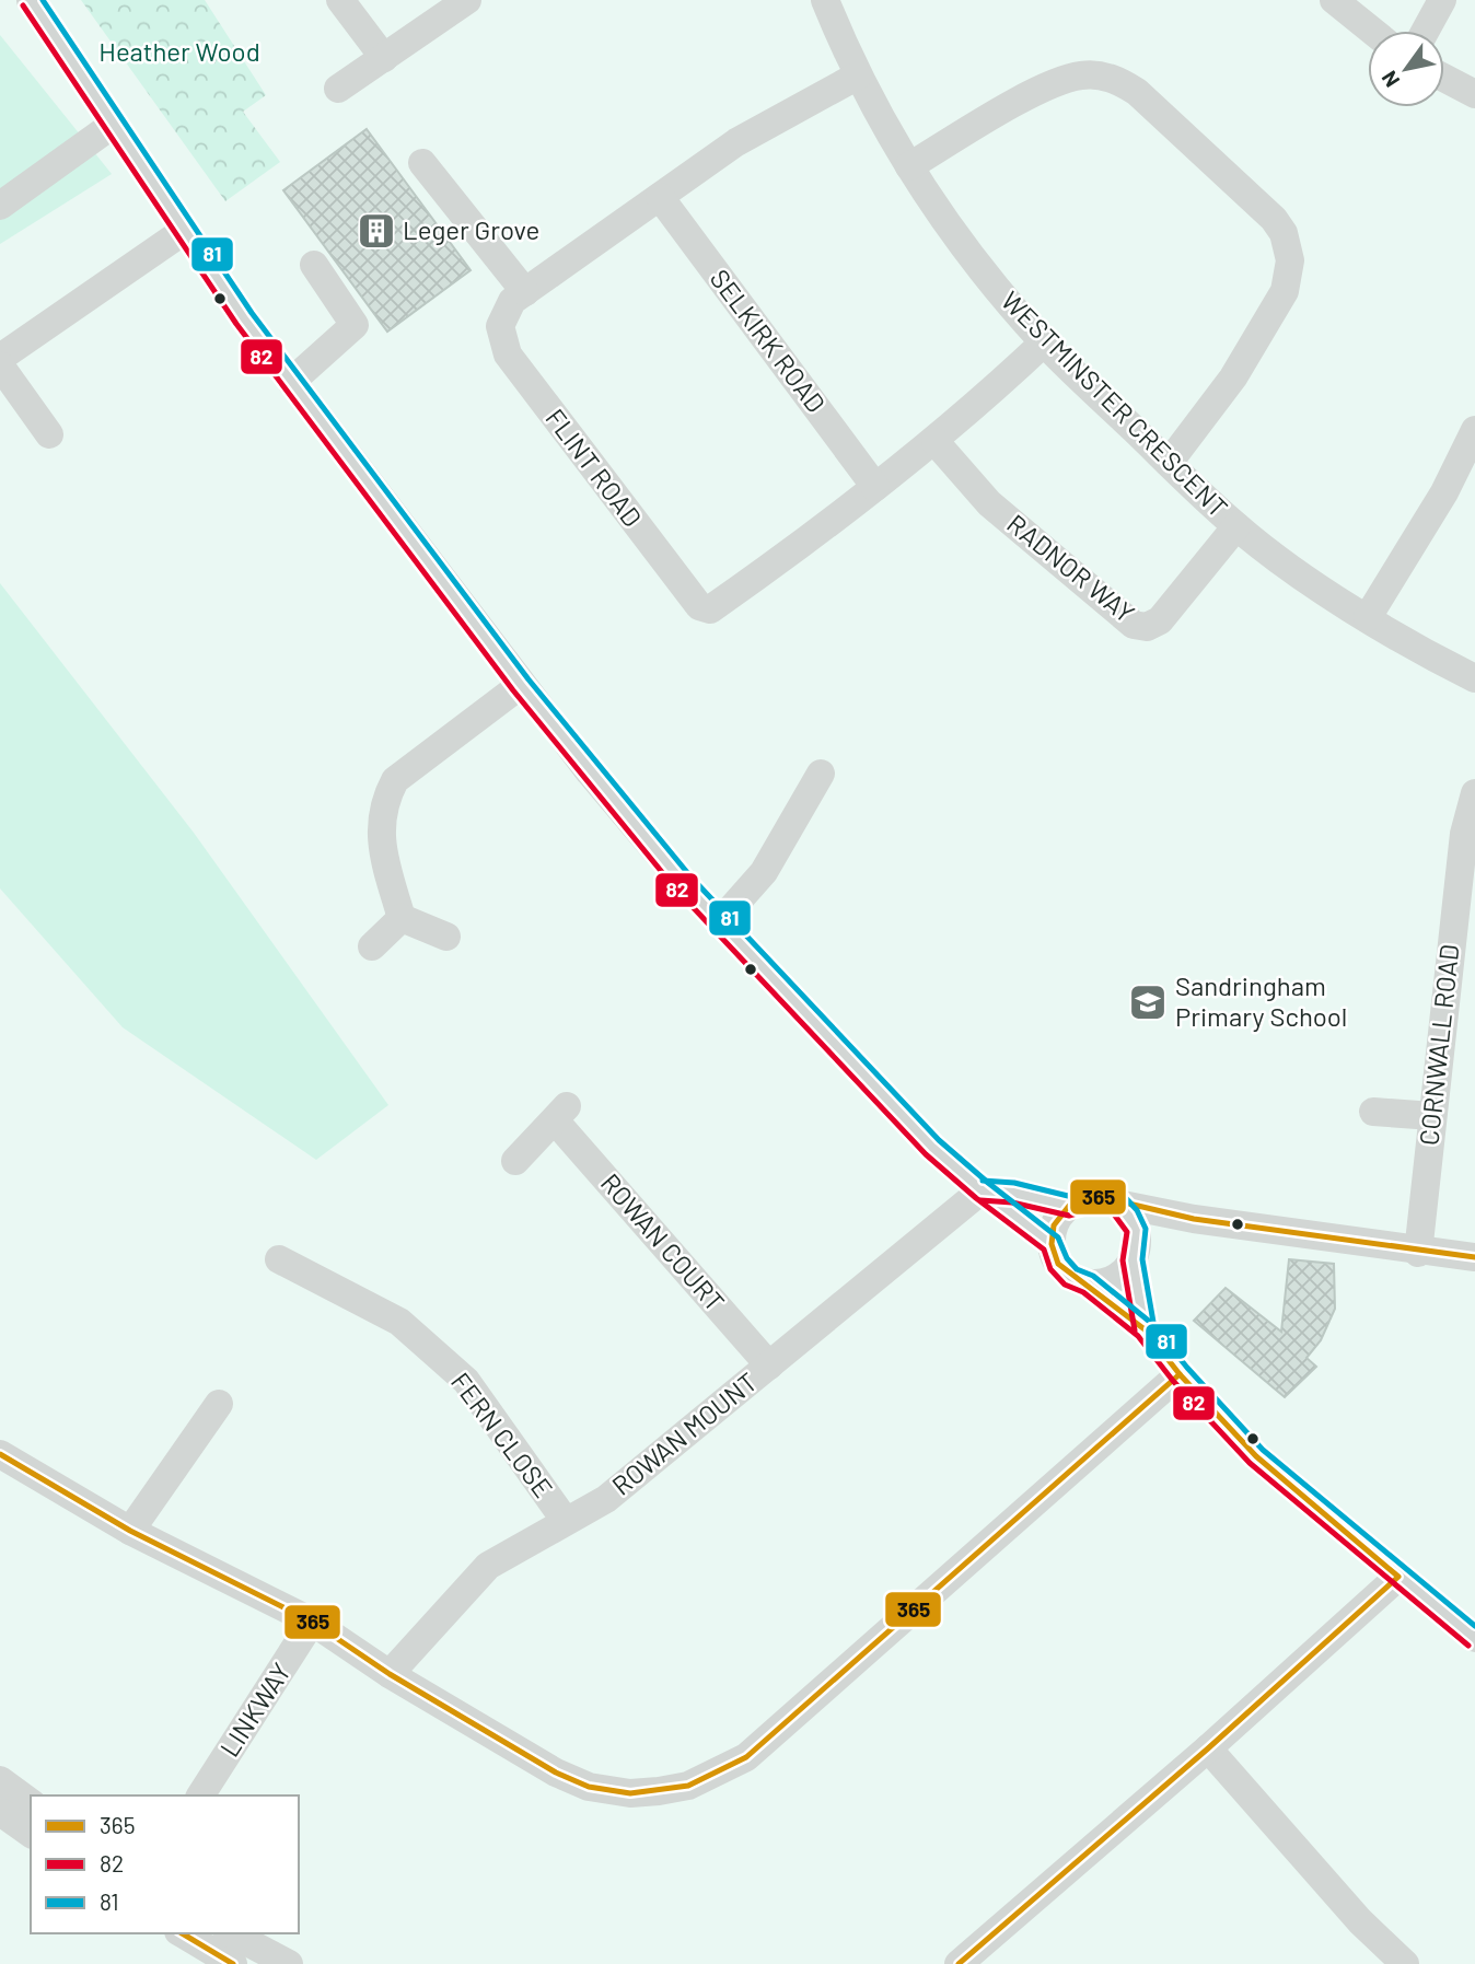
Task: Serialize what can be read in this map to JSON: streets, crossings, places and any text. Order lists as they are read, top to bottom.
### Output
{
  "streets": {
    "street": [
      "SELKIRK ROAD",
      "WESTMINSTER CRESCENT",
      "FLINT ROAD",
      "RADNOR WAY",
      "CORNWALL ROAD",
      "ROWAN COURT",
      "ROWAN MOUNT",
      "FERN CLOSE",
      "LINKWAY"
    ]
  },
  "crossings": [
    ["SELKIRK ROAD", "FLINT ROAD"],
    ["WESTMINSTER CRESCENT", "FLINT ROAD"],
    ["WESTMINSTER CRESCENT", "RADNOR WAY"],
    ["FLINT ROAD", "RADNOR WAY"],
    ["ROWAN COURT", "ROWAN MOUNT"],
    ["ROWAN MOUNT", "FERN CLOSE"]
  ],
  "parks": ["Heather Wood"],
  "places": {
    "building": ["Leger Grove"],
    "school or university": ["Sandringham Primary School"]
  },
  "lines": ["transit line 81", "transit line 82", "transit line 365"],
  "legend": ["365", "82", "81"],
  "north": "bottom left"
}
